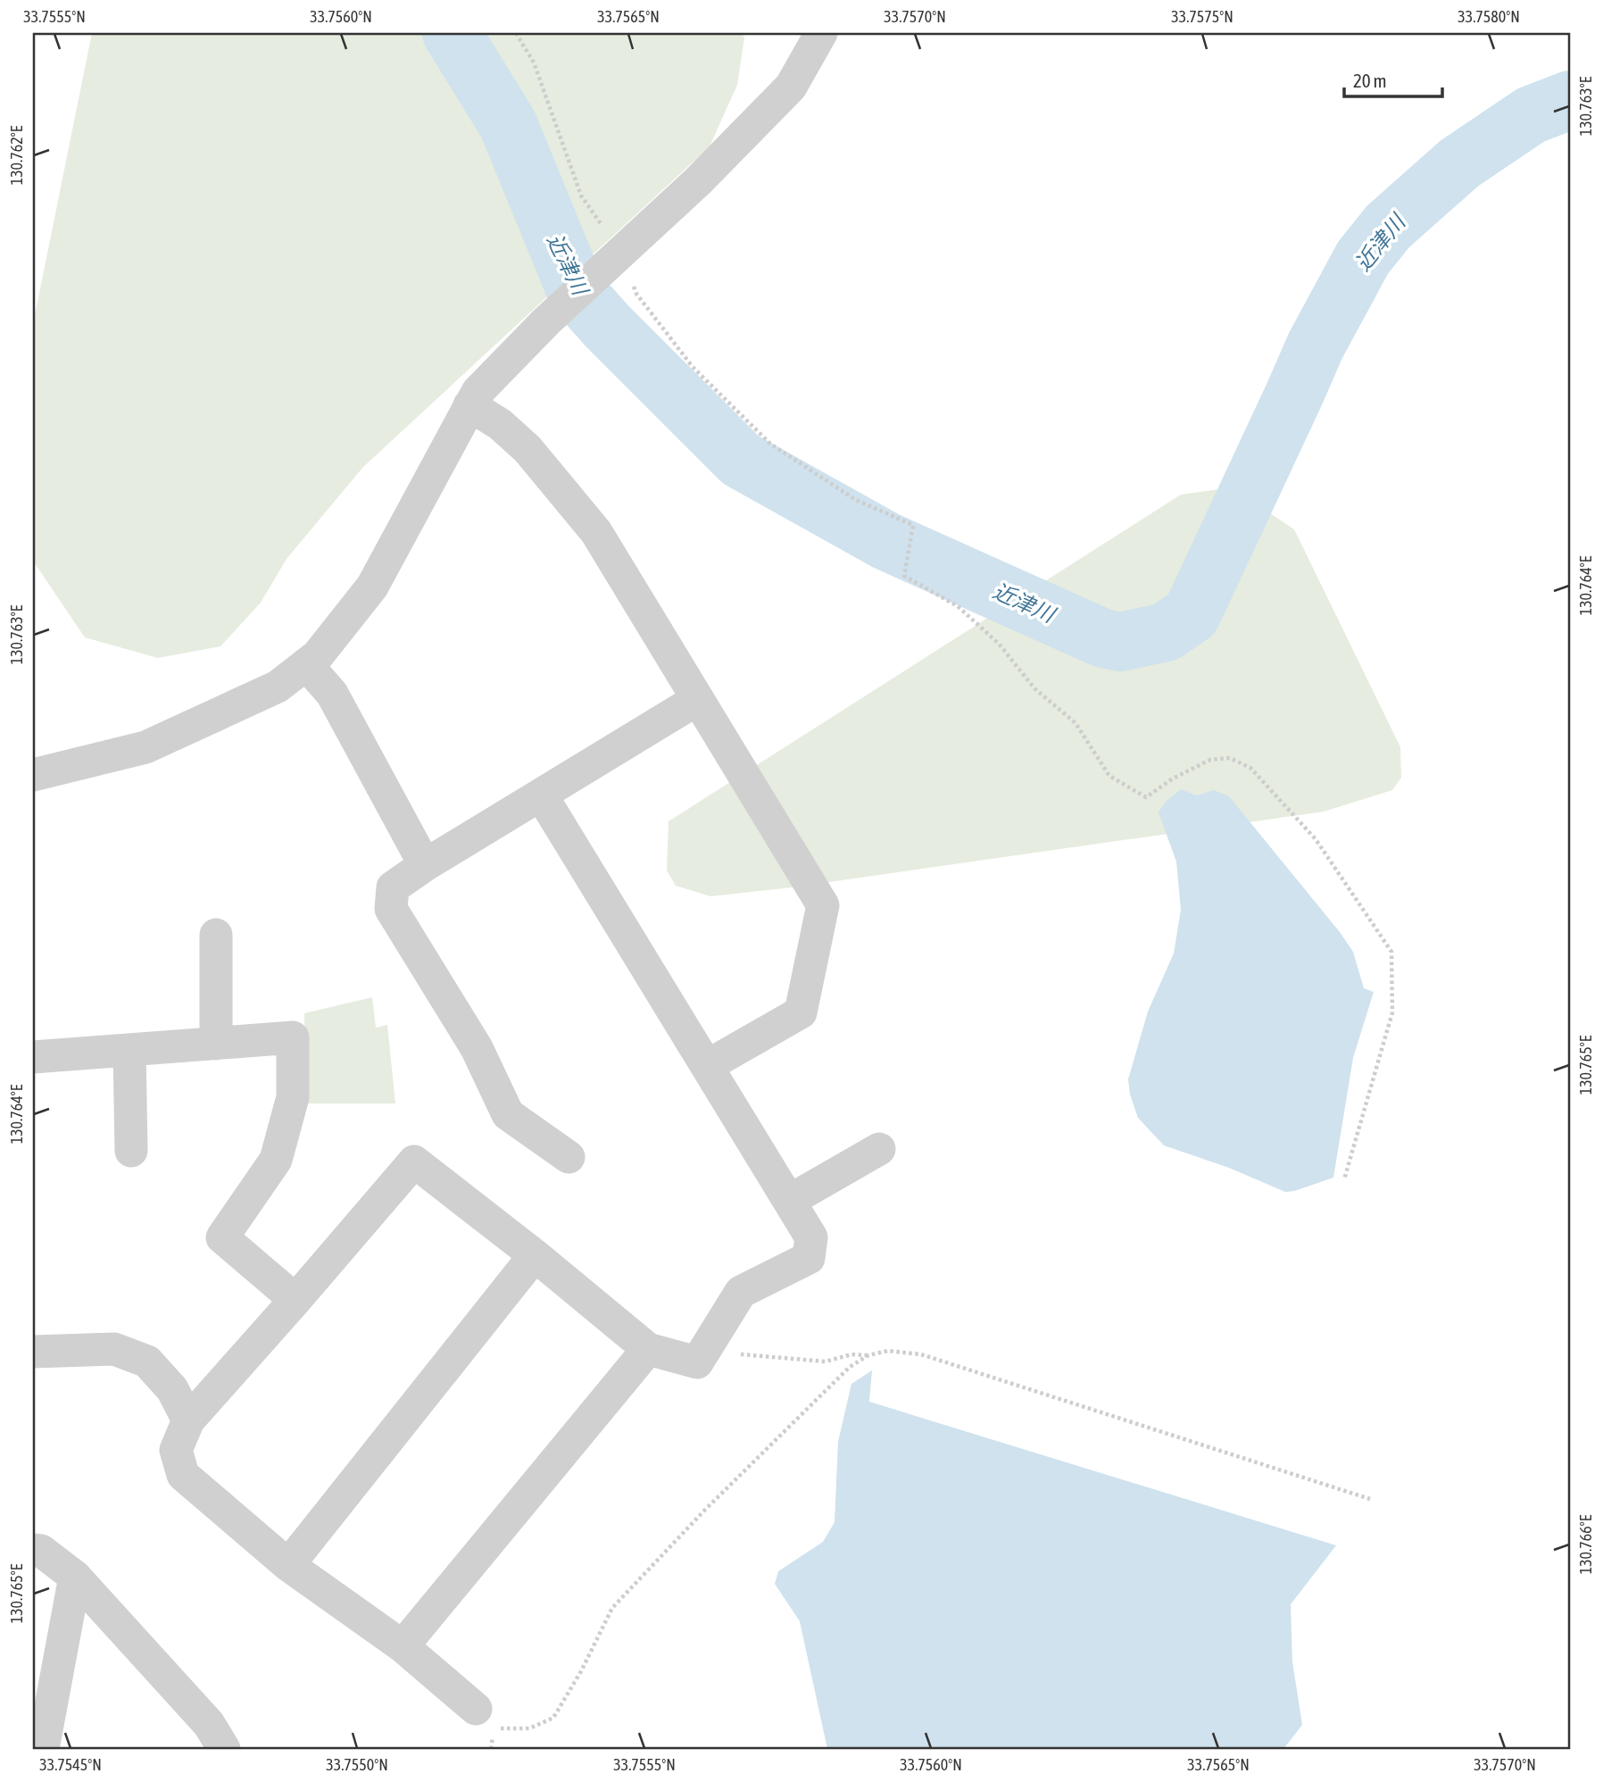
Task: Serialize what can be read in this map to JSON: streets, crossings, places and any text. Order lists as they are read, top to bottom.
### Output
{
  "water": ["近津川"],
  "scale_bar": "20 m",
  "coordinates": [
    "33.7555°N",
    "33.7560°N",
    "33.7565°N",
    "33.7570°N",
    "33.7575°N",
    "33.7580°N",
    "130.763°E",
    "130.762°E",
    "130.764°E",
    "130.765°E",
    "130.766°E",
    "33.7545°N",
    "33.7550°N"
  ]
}
